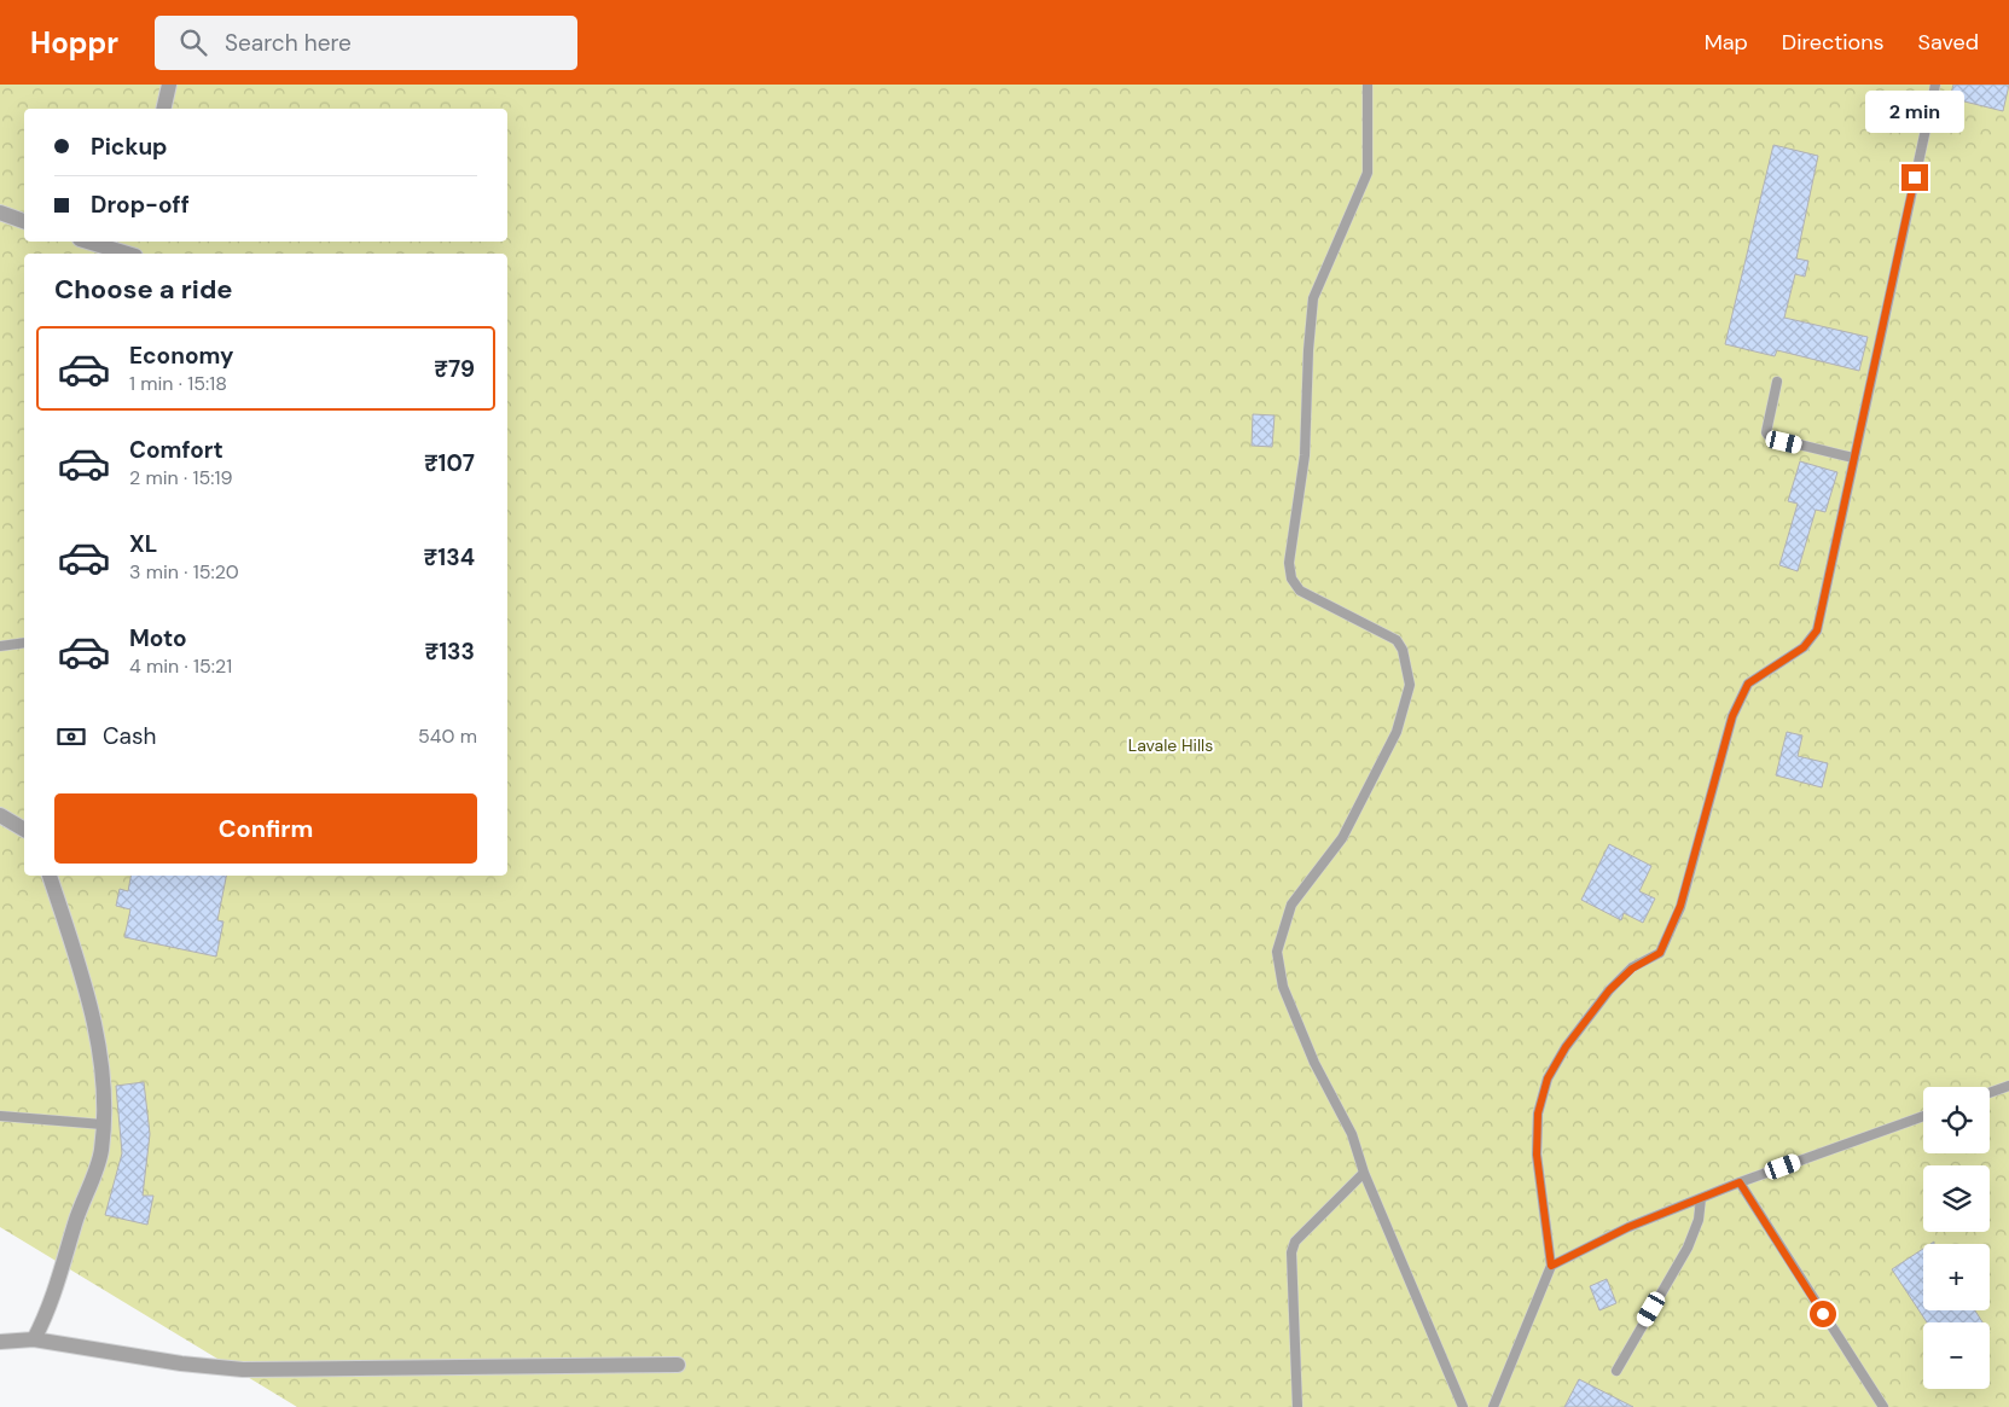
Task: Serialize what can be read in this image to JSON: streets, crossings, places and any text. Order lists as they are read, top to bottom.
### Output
{
  "parks": ["Lavale Hills"],
  "page": {
    "header": "Hoppr",
    "search": "Search here",
    "nav": ["Map", "Directions", "Saved"],
    "bubble": "2 min",
    "banner": ["Pickup", "Drop-off"],
    "heading": "Choose a ride",
    "list": [
      {
        "name": "Economy",
        "note": "1 min · 15:18",
        "value": "₹79"
      },
      {
        "name": "Comfort",
        "note": "2 min · 15:19",
        "value": "₹107"
      },
      {
        "name": "XL",
        "note": "3 min · 15:20",
        "value": "₹134"
      },
      {
        "name": "Moto",
        "note": "4 min · 15:21",
        "value": "₹133"
      }
    ],
    "pay": ["Cash", "540 m"],
    "buttons": "Confirm",
    "map_buttons": ["+", "−"]
  }
}
